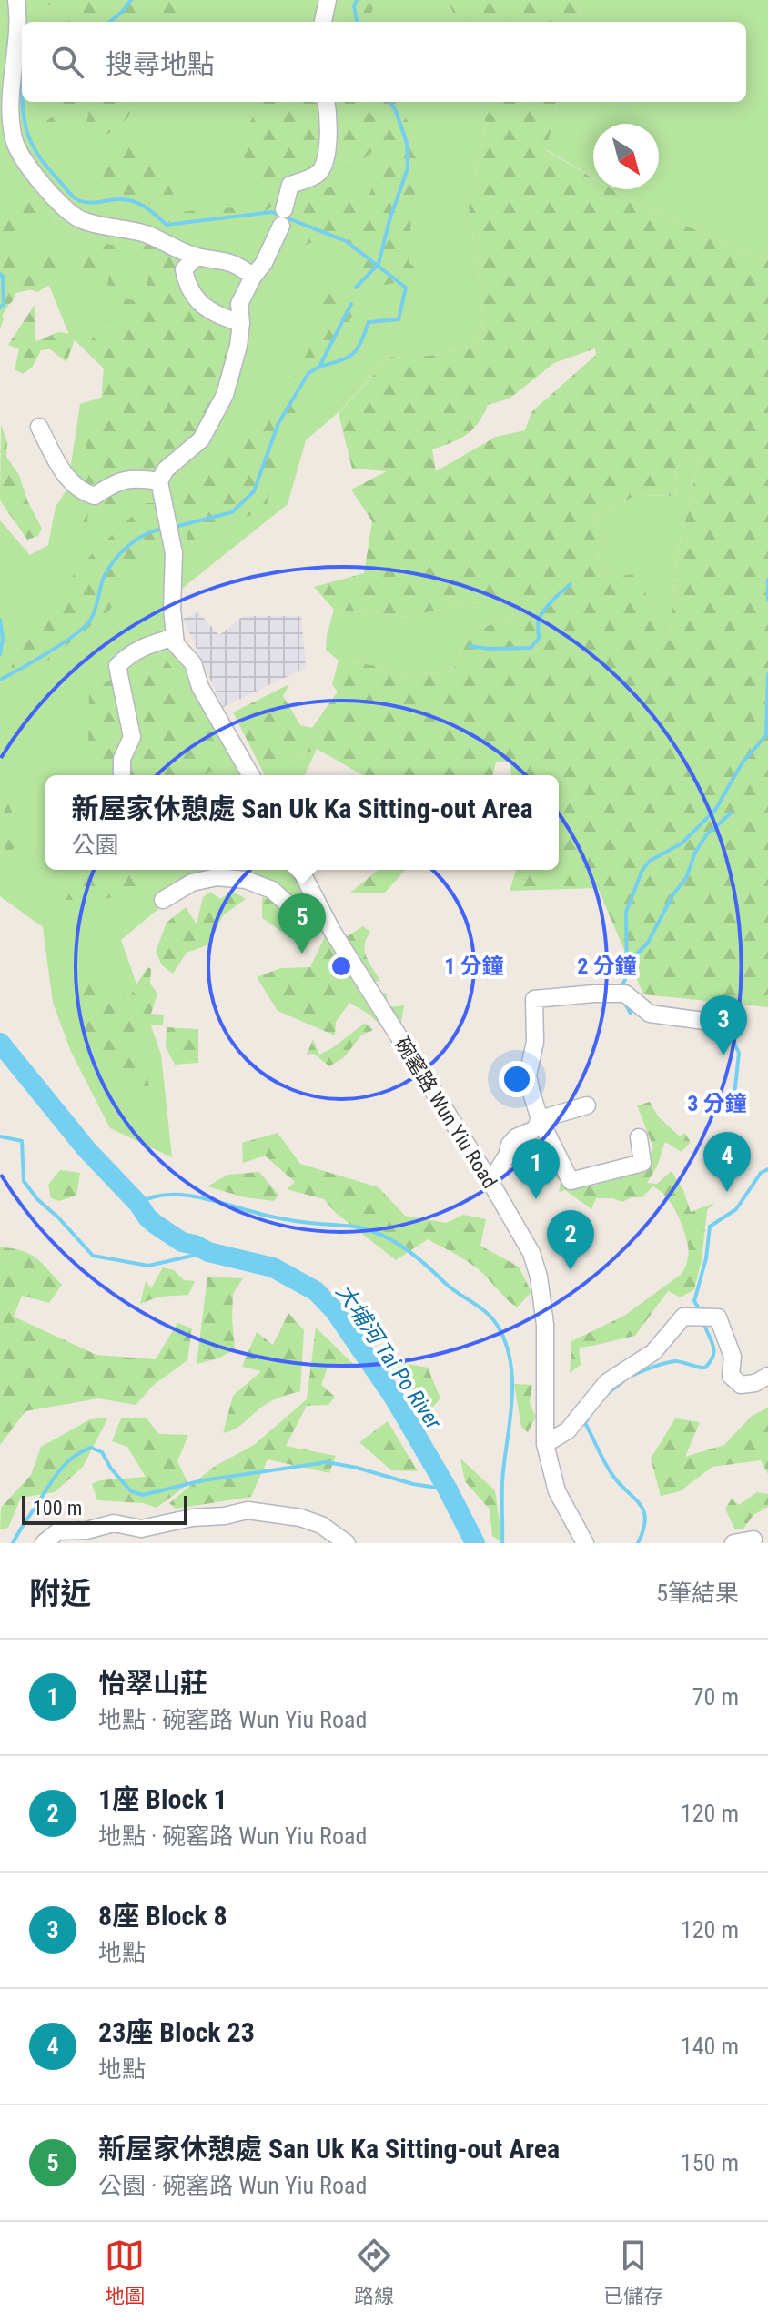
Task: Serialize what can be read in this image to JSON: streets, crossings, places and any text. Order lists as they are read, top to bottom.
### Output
{
  "streets": {
    "street": ["碗窰路 Wun Yiu Road"]
  },
  "water": ["大埔河 Tai Po River"],
  "scale_bar": "100 m",
  "north": "bottom right",
  "page": {
    "search": "搜尋地點",
    "popup": ["新屋家休憩處 San Uk Ka Sitting-out Area", "公園"],
    "pins": [
      "5",
      "3",
      "4",
      "1",
      "2"
    ],
    "scale": "100 m",
    "heading": ["附近", "5筆結果"],
    "list": [
      {
        "mark": "1",
        "name": "怡翠山莊",
        "note": "地點 · 碗窰路 Wun Yiu Road",
        "value": "70 m"
      },
      {
        "mark": "2",
        "name": "1座 Block 1",
        "note": "地點 · 碗窰路 Wun Yiu Road",
        "value": "120 m"
      },
      {
        "mark": "3",
        "name": "8座 Block 8",
        "note": "地點",
        "value": "120 m"
      },
      {
        "mark": "4",
        "name": "23座 Block 23",
        "note": "地點",
        "value": "140 m"
      },
      {
        "mark": "5",
        "name": "新屋家休憩處 San Uk Ka Sitting-out Area",
        "note": "公園 · 碗窰路 Wun Yiu Road",
        "value": "150 m"
      }
    ],
    "nav": ["地圖", "路線", "已儲存"]
  },
  "rings": ["1 分鐘", "2 分鐘", "3 分鐘"]
}
